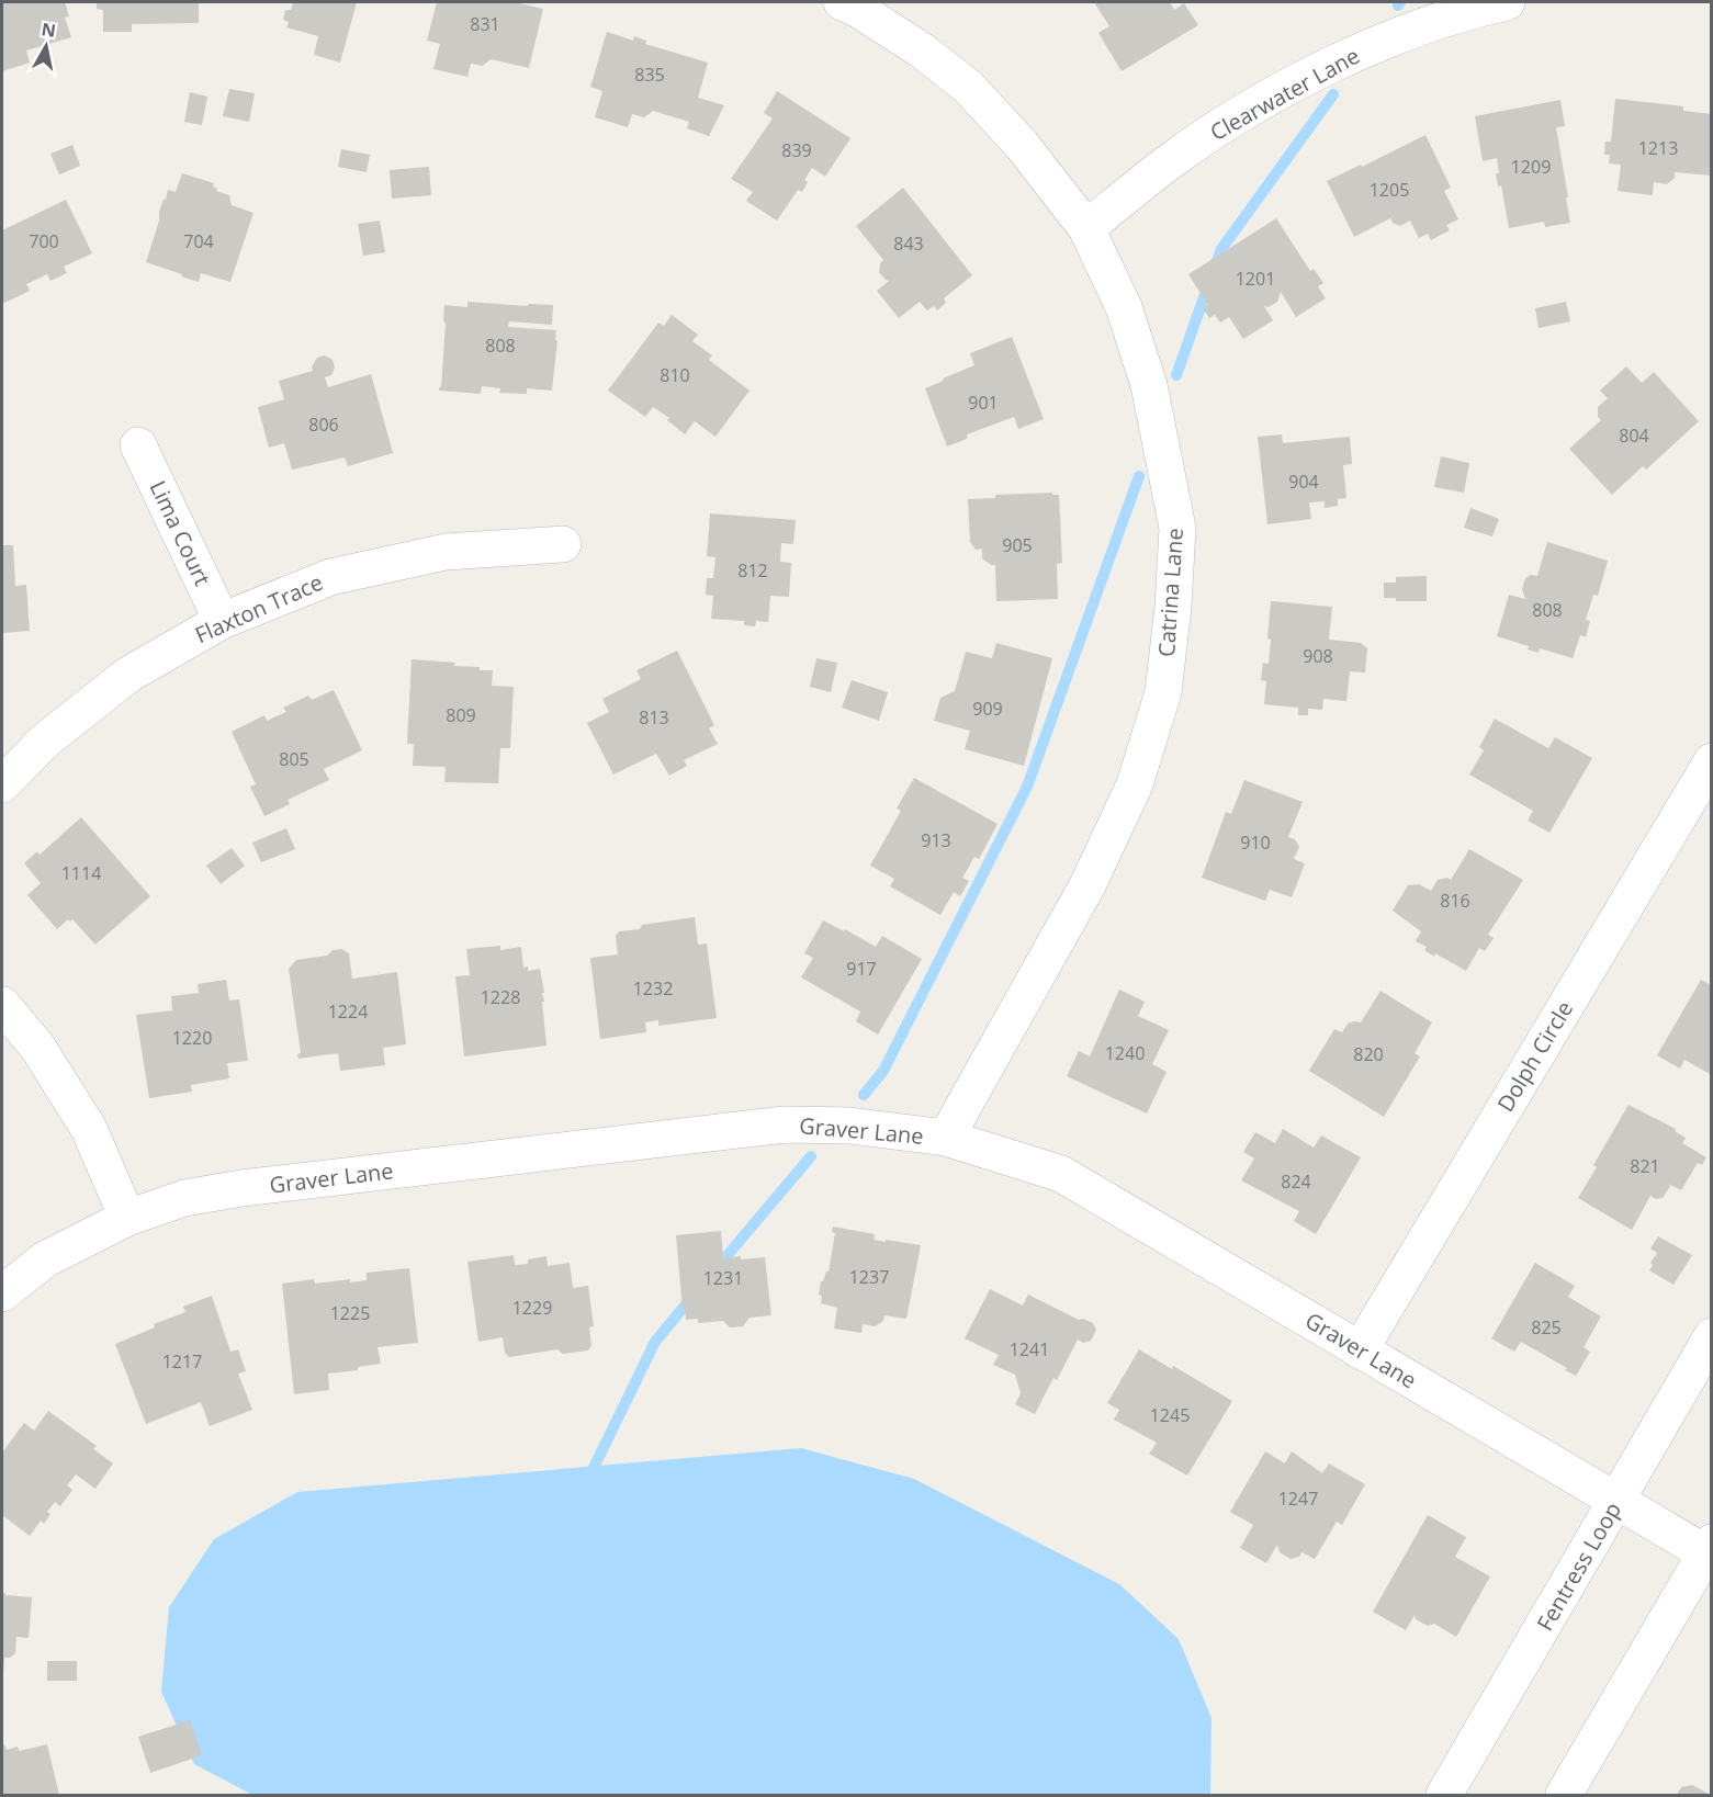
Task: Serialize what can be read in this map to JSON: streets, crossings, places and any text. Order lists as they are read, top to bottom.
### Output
{
  "streets": {
    "street": [
      "Clearwater Lane",
      "Lima Court",
      "Catrina Lane",
      "Flaxton Trace",
      "Dolph Circle",
      "Graver Lane",
      "Fentress Loop"
    ]
  },
  "crossings": [
    ["Clearwater Lane", "Catrina Lane"],
    ["Lima Court", "Flaxton Trace"],
    ["Catrina Lane", "Graver Lane"],
    ["Dolph Circle", "Graver Lane"],
    ["Graver Lane", "Fentress Loop"]
  ],
  "house_numbers": [
    "831",
    "835",
    "1213",
    "839",
    "1209",
    "1205",
    "700",
    "704",
    "843",
    "1201",
    "808",
    "810",
    "901",
    "806",
    "804",
    "904",
    "905",
    "812",
    "808",
    "908",
    "909",
    "809",
    "813",
    "805",
    "913",
    "910",
    "1114",
    "816",
    "917",
    "1232",
    "1228",
    "1224",
    "1220",
    "1240",
    "820",
    "821",
    "824",
    "1237",
    "1231",
    "1229",
    "1225",
    "825",
    "1241",
    "1217",
    "1245",
    "1247"
  ],
  "north": "top"
}
